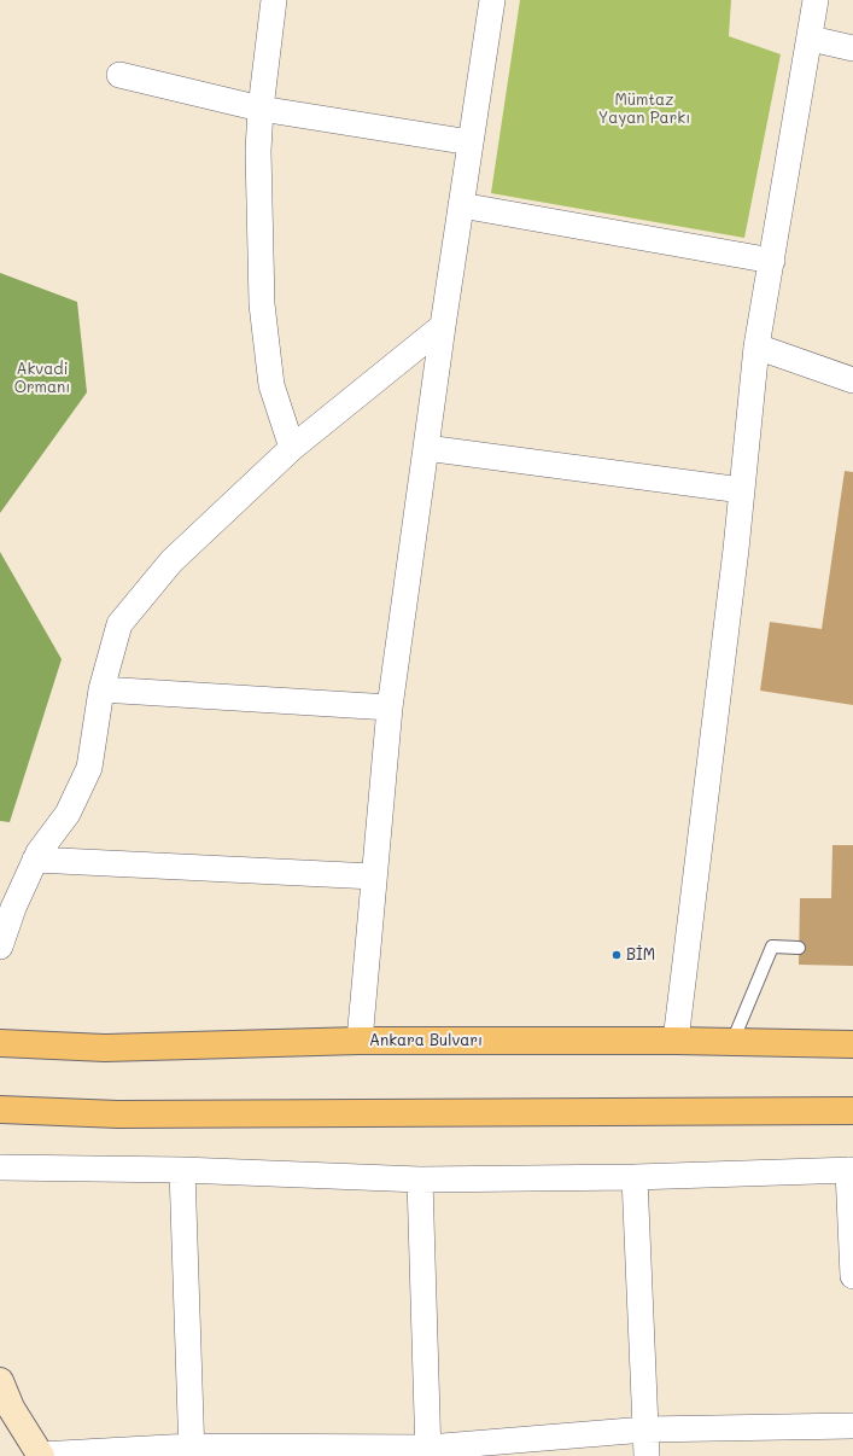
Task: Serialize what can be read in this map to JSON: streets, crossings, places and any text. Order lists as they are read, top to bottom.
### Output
{
  "streets": {
    "main road": ["Ankara Bulvarı"]
  },
  "parks": ["Mümtaz Yayan Parkı", "Akvadi Ormanı"],
  "places": ["BİM"]
}
